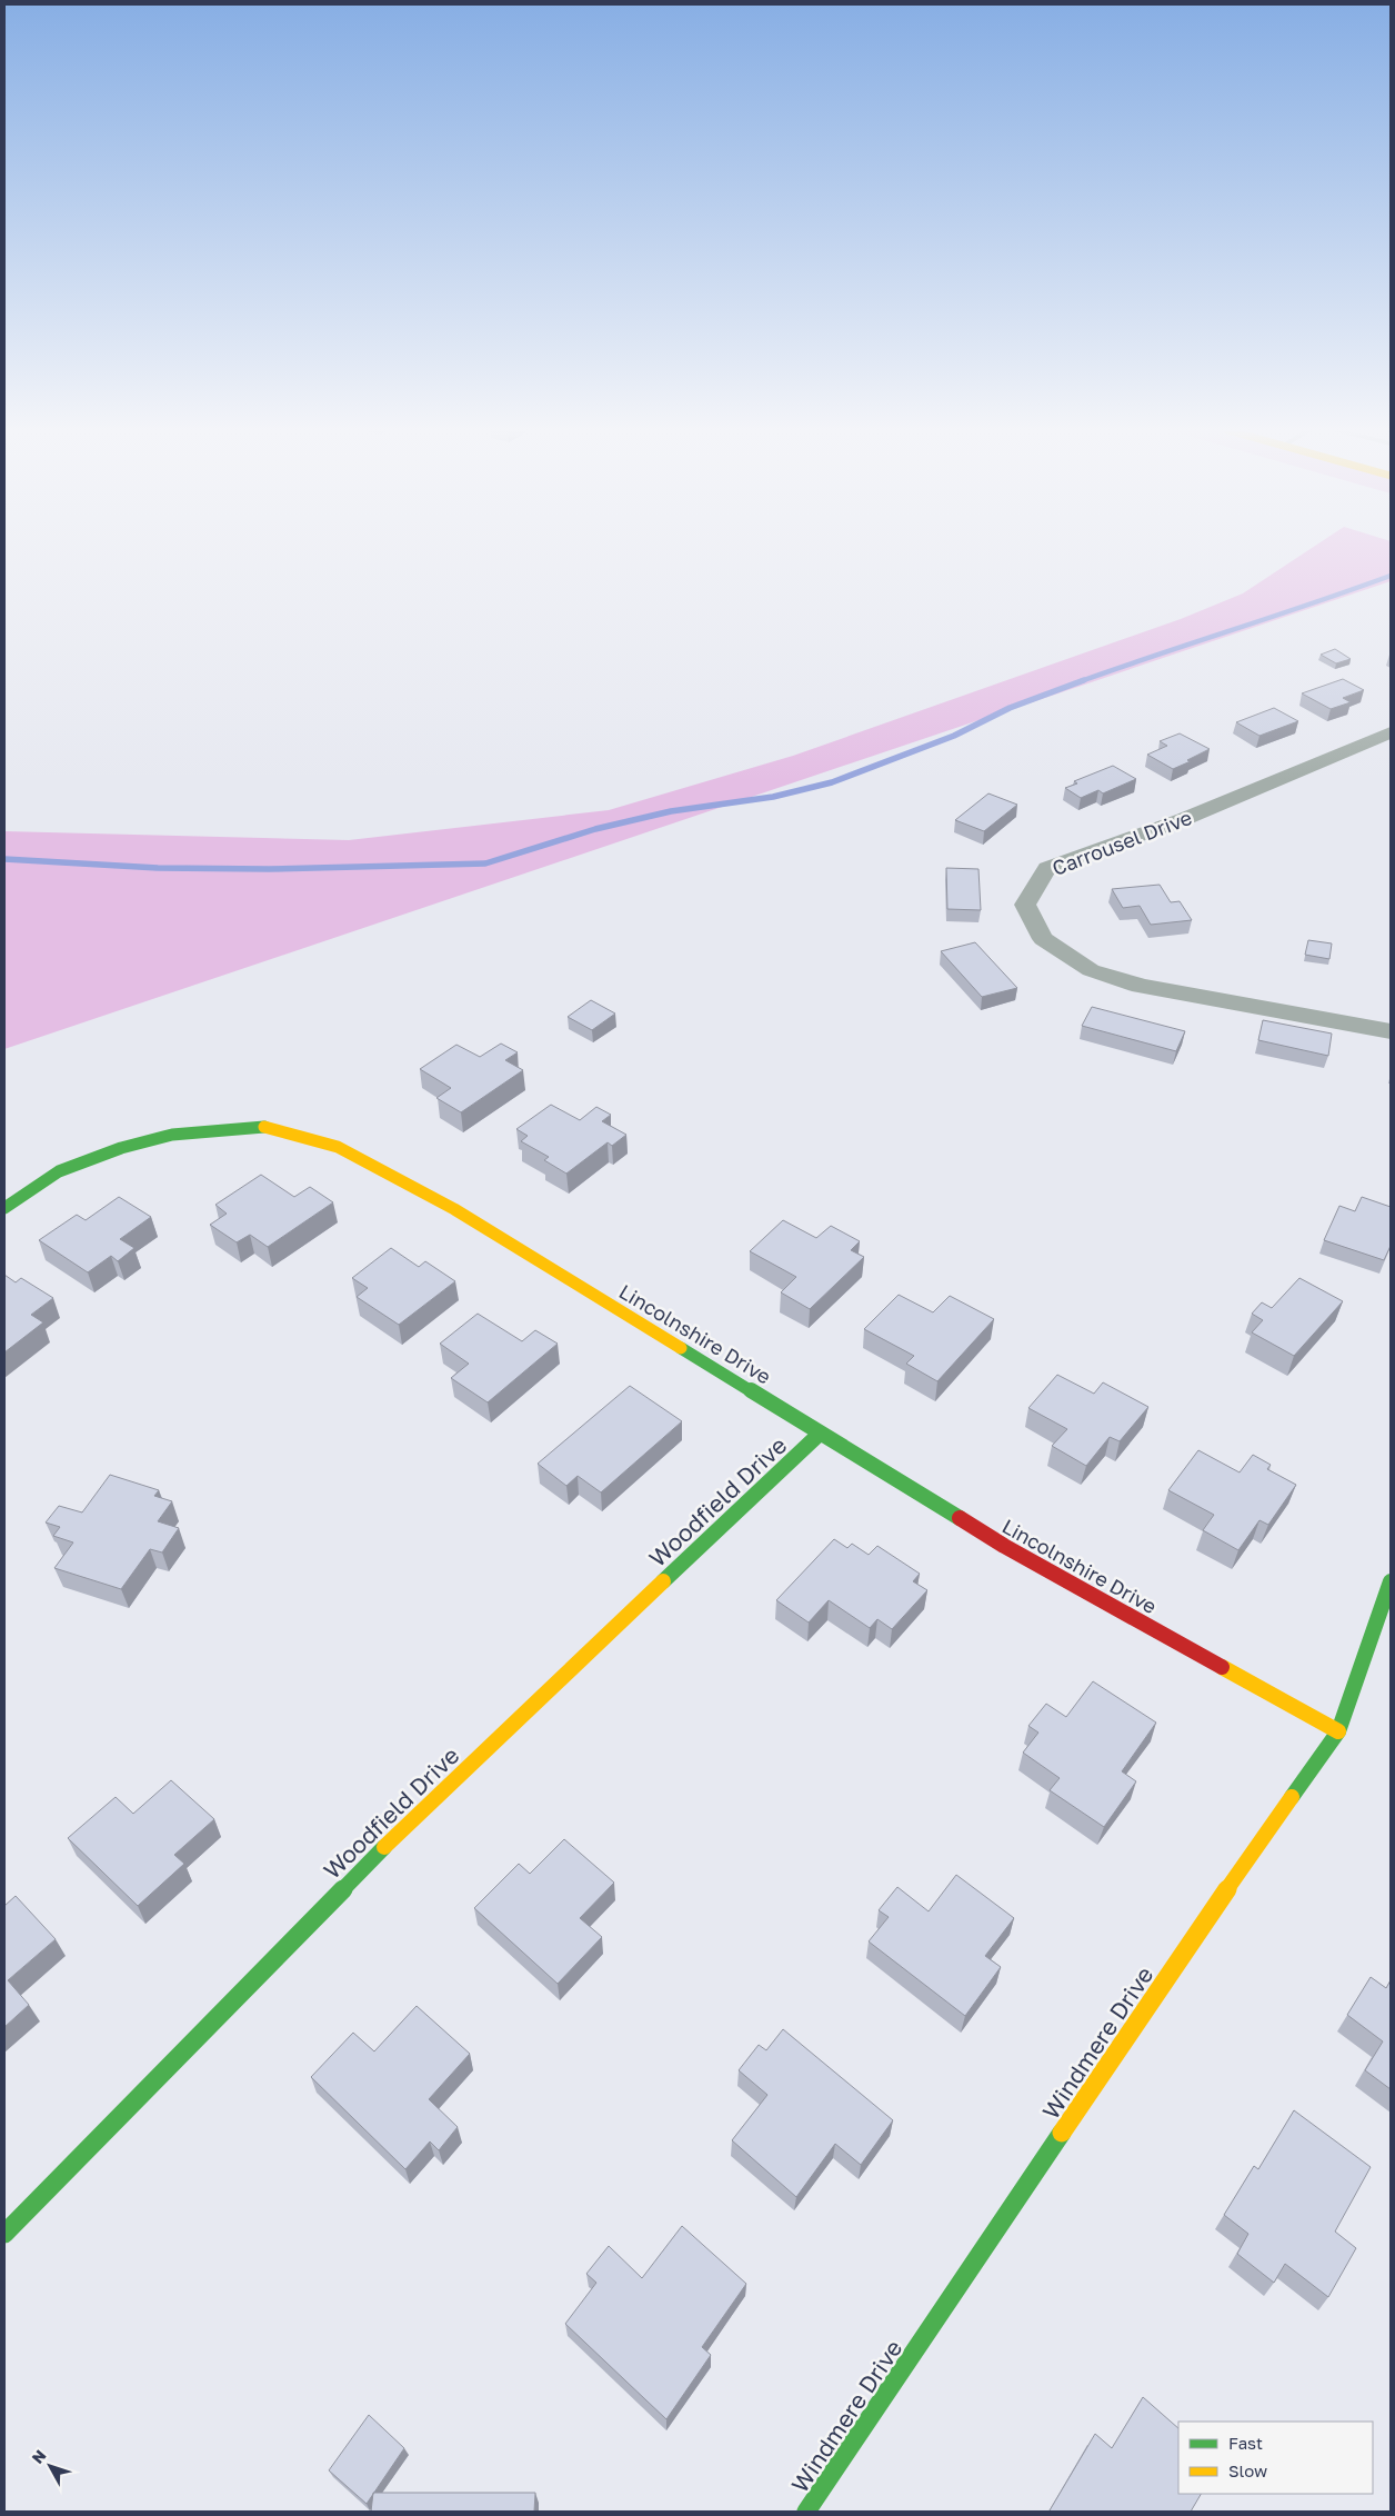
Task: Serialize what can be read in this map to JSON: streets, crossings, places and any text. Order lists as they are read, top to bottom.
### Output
{
  "streets": {
    "street": [
      "Carrousel Drive",
      "Lincolnshire Drive",
      "Woodfield Drive",
      "Windmere Drive"
    ]
  },
  "crossings": [
    ["Lincolnshire Drive", "Woodfield Drive"],
    ["Lincolnshire Drive", "Windmere Drive"]
  ],
  "legend": ["Fast", "Slow"],
  "north": "top left"
}
